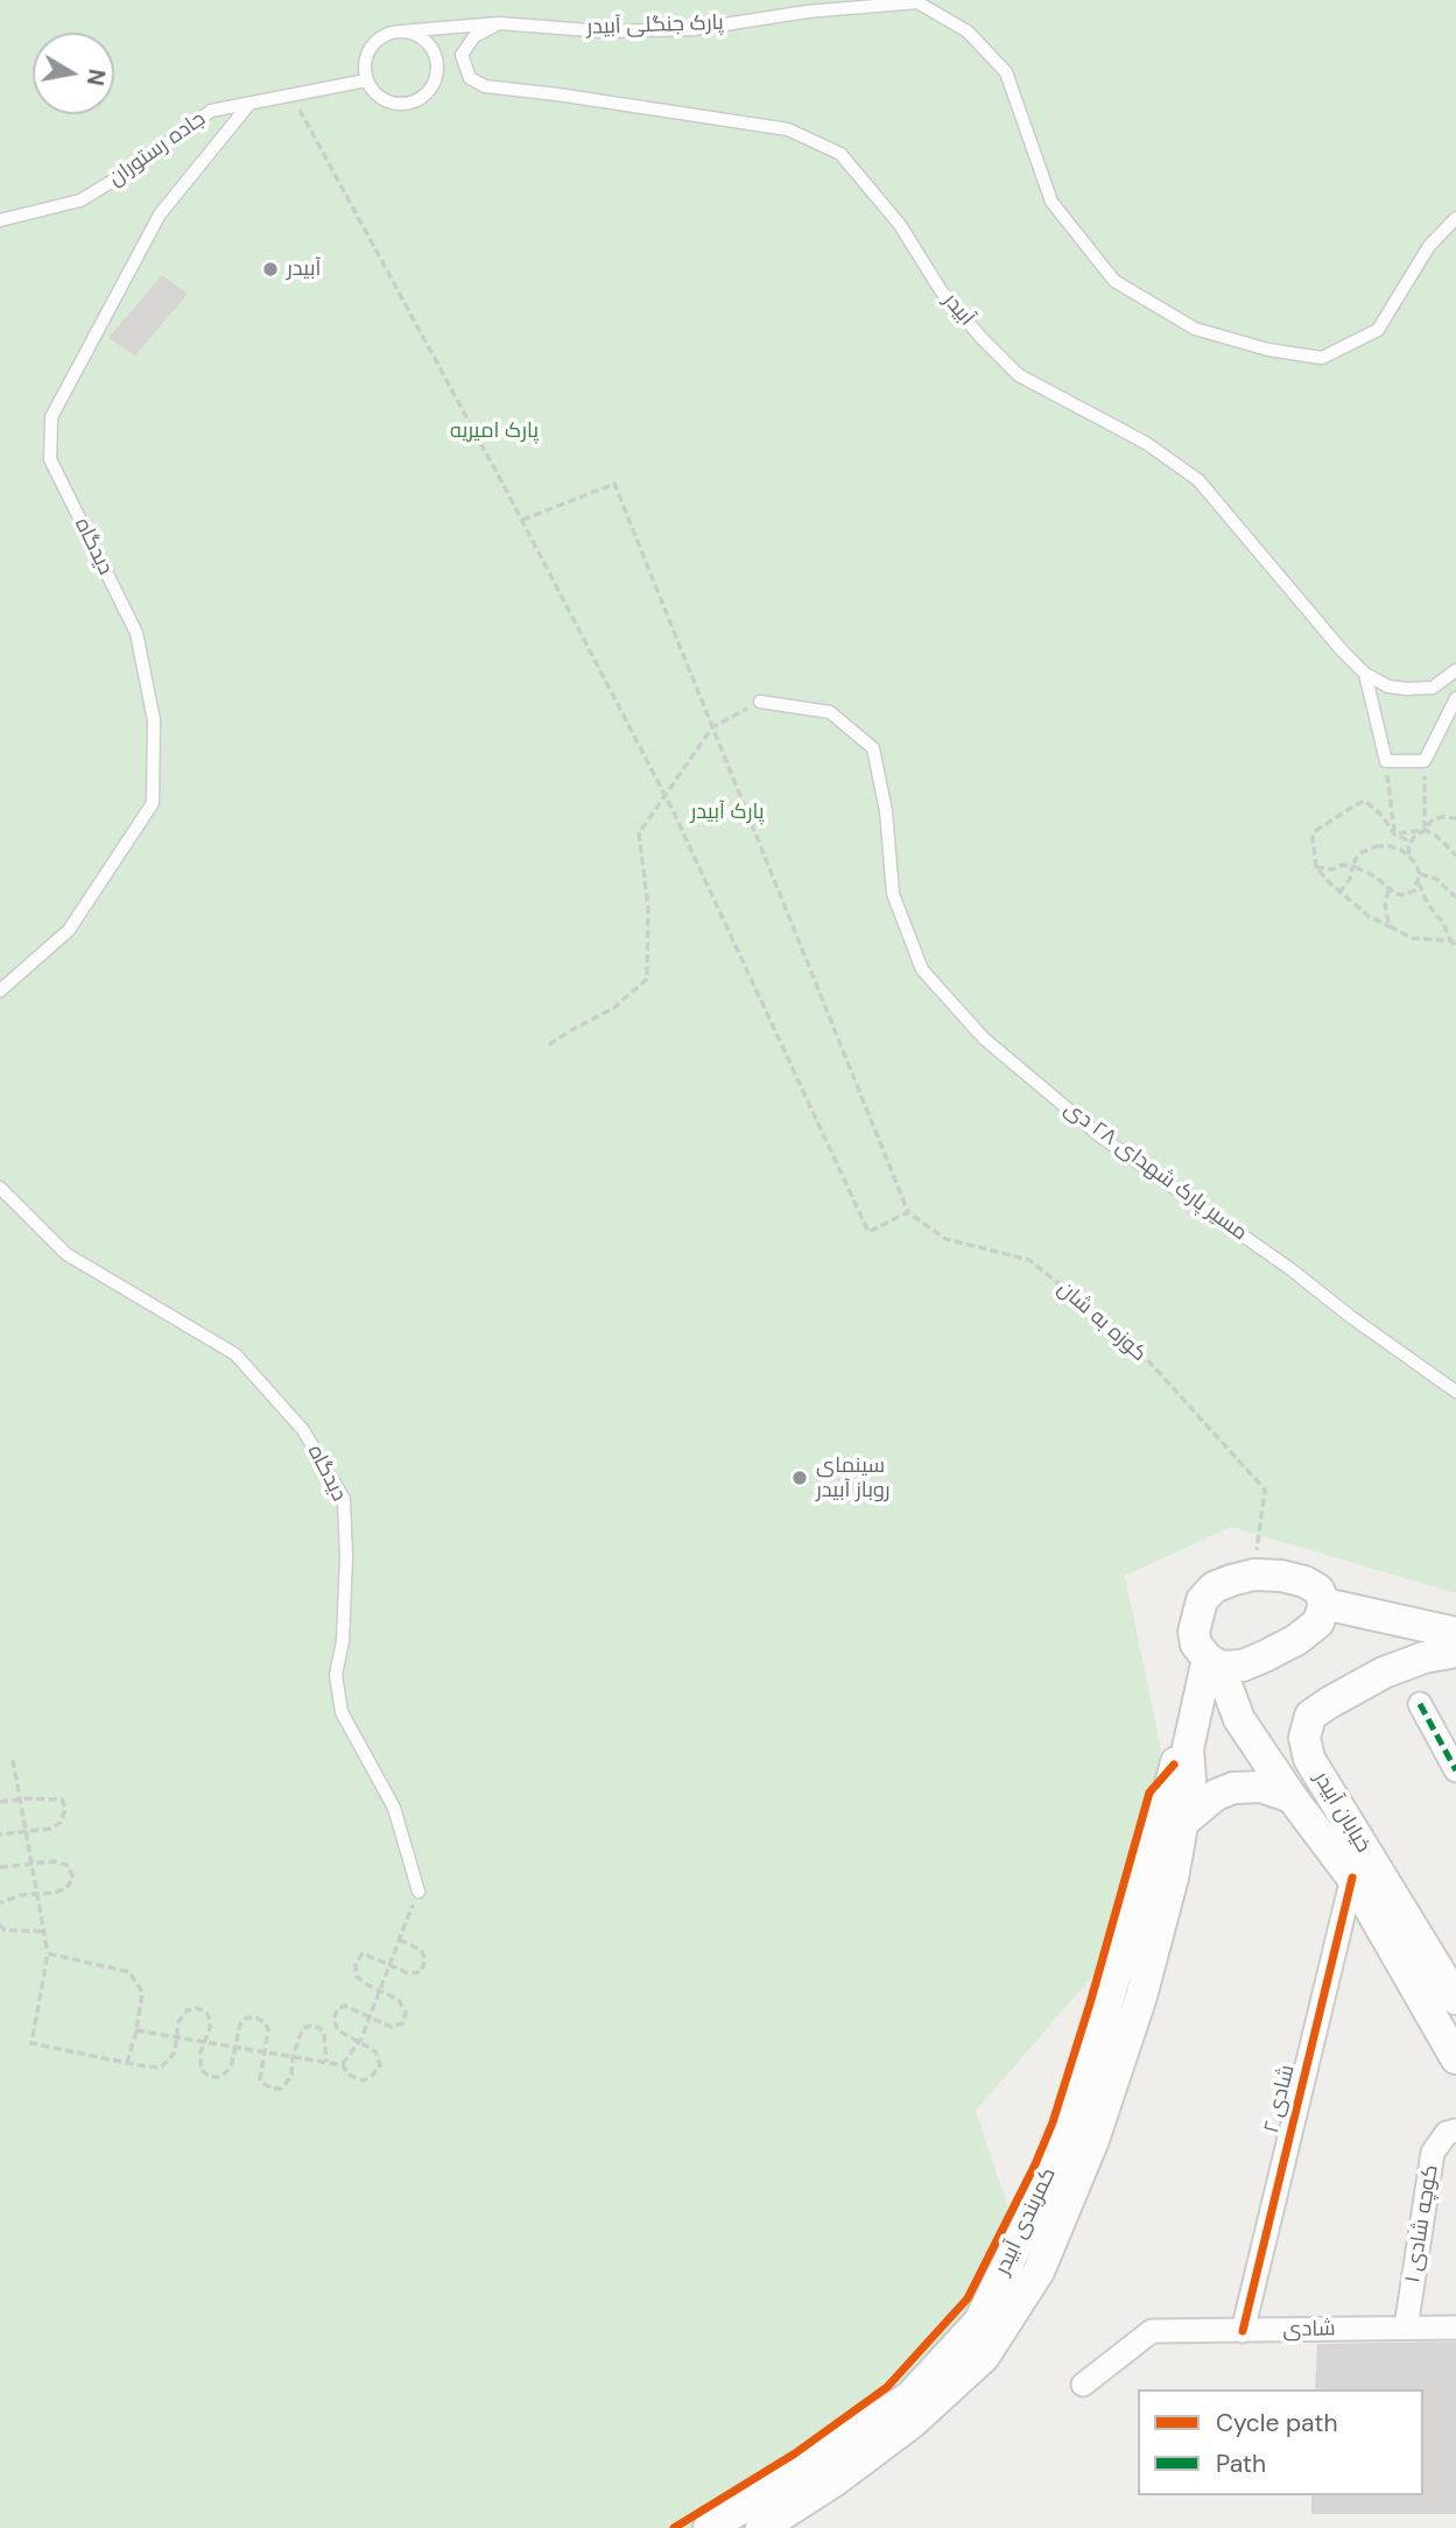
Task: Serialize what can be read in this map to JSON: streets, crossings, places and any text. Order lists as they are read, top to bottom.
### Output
{
  "streets": {
    "main road": ["خیابان آبیدر", "کمربندی آبیدر"],
    "street": ["شادی ۲", "کوچه شادی ۱", "شادی"],
    "lane": [
      "پارک جنگلی آبیدر",
      "جاده رستوران",
      "آبیدر",
      "دیدگاه",
      "مسیر پارک شهدای ۲۸ دی"
    ],
    "path": ["کوزه به شان"]
  },
  "crossings": [
    ["پارک جنگلی آبیدر", "جاده رستوران"],
    ["پارک جنگلی آبیدر", "آبیدر"],
    ["جاده رستوران", "دیدگاه"],
    ["کوزه به شان", "خیابان آبیدر"],
    ["کوزه به شان", "کمربندی آبیدر"],
    ["خیابان آبیدر", "شادی ۲"],
    ["خیابان آبیدر", "کمربندی آبیدر"],
    ["شادی ۲", "شادی"],
    ["کوچه شادی ۱", "شادی"]
  ],
  "parks": ["پارک امیریه", "پارک آبیدر"],
  "places": ["آبیدر", "سینمای روباز آبیدر"],
  "legend": ["Cycle path", "Path"],
  "north": "right"
}
